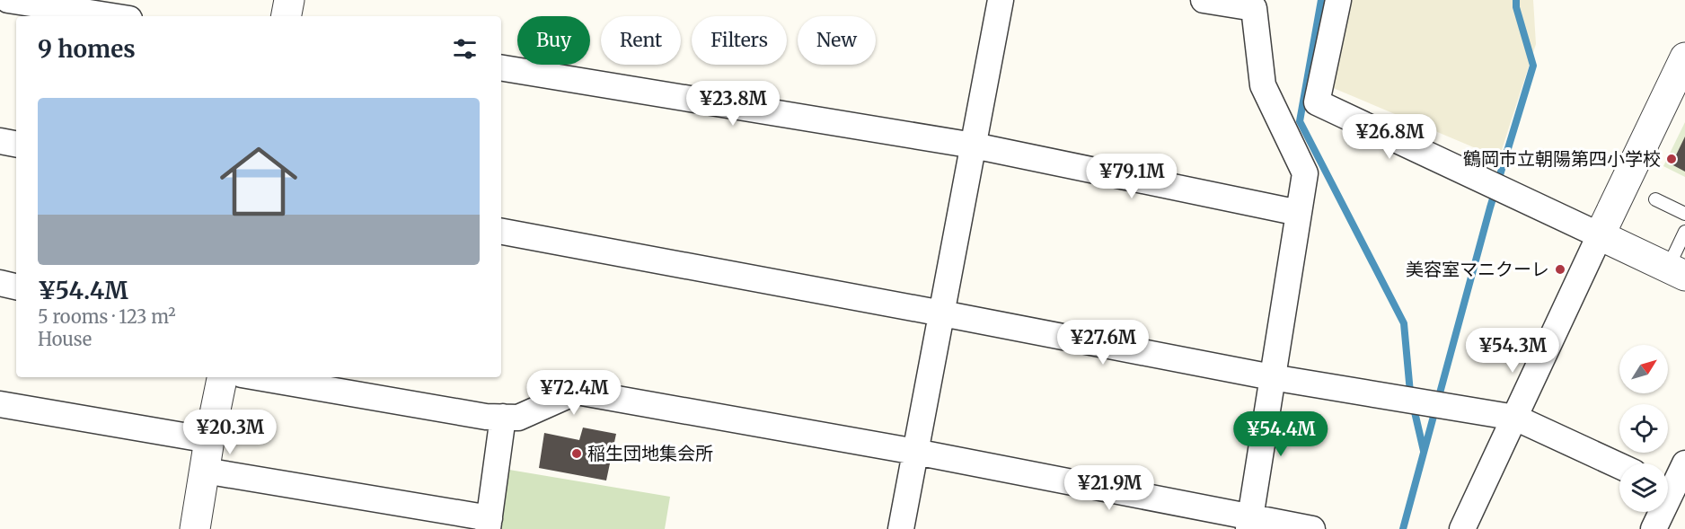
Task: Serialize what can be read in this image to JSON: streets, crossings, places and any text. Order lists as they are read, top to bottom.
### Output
{
  "places": ["鶴岡市立朝陽第四小学校", "美容室マニクーレ", "稲生団地集会所"],
  "north": "top right",
  "page": {
    "chip": [
      "Buy",
      "Rent",
      "Filters",
      "New"
    ],
    "heading": "9 homes",
    "price": [
      "¥23.8M",
      "¥26.8M",
      "¥79.1M",
      "¥27.6M",
      "¥54.3M",
      "¥72.4M",
      "¥20.3M",
      "¥54.4M",
      "¥21.9M"
    ],
    "list": [
      {
        "name": "¥54.4M",
        "note": "5 rooms · 123 m² · House"
      }
    ]
  }
}
